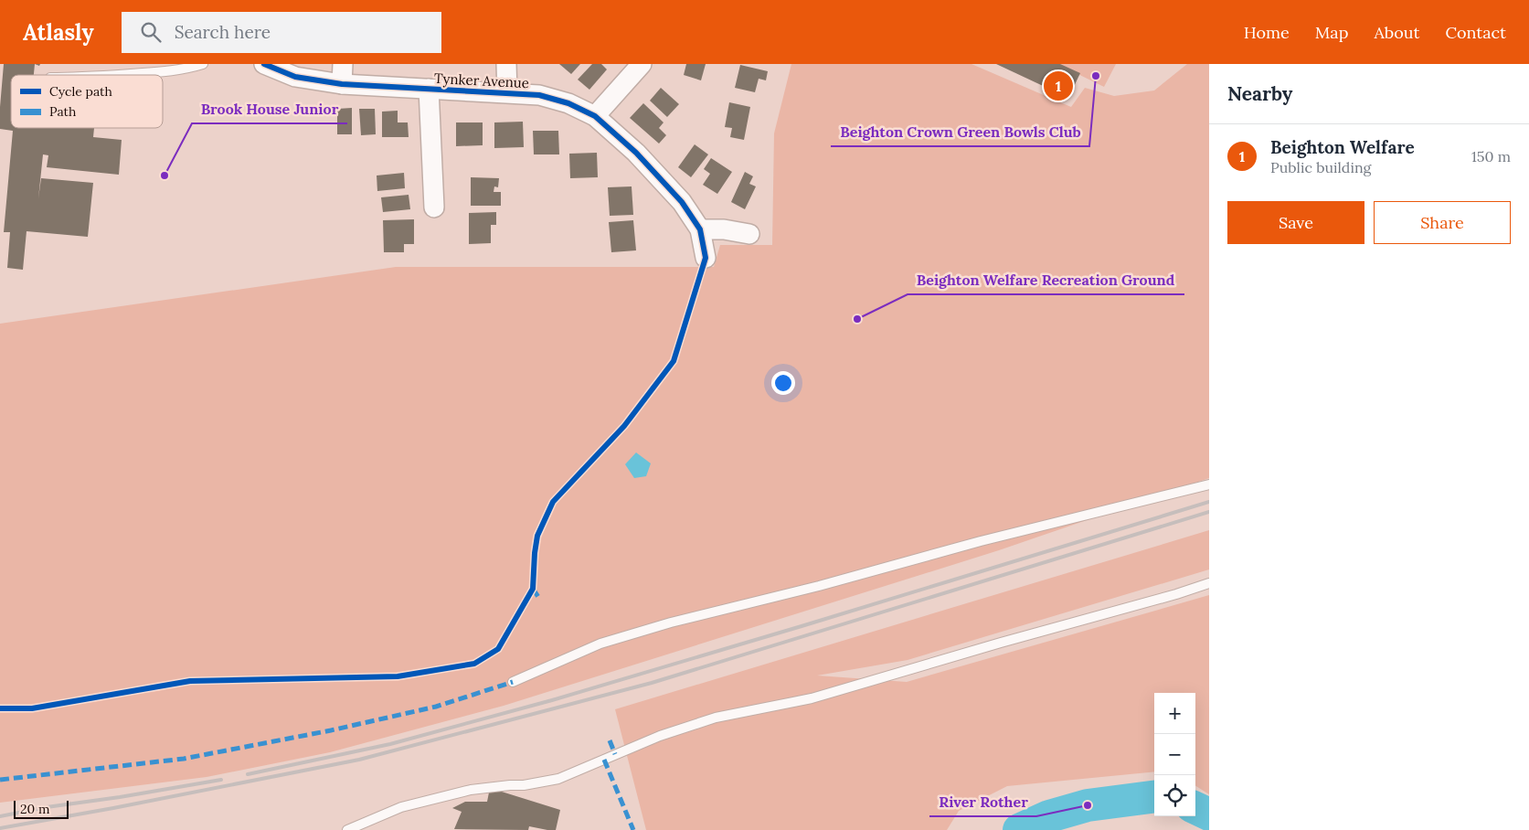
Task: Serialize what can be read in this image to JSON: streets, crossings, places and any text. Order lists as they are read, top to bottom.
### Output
{
  "streets": {
    "street": ["Tynker Avenue"]
  },
  "places": [
    "Beighton Crown Green Bowls Club",
    "Brook House Junior",
    "Beighton Welfare Recreation Ground",
    "River Rother"
  ],
  "legend": ["Cycle path", "Path"],
  "scale_bar": "20 m",
  "page": {
    "header": "Atlasly",
    "search": "Search here",
    "nav": [
      "Home",
      "Map",
      "About",
      "Contact"
    ],
    "heading": "Nearby",
    "pins": "1",
    "list": [
      {
        "mark": "1",
        "name": "Beighton Welfare",
        "note": "Public building",
        "value": "150 m"
      }
    ],
    "buttons": ["Save", "Share"],
    "map_buttons": ["+", "−"],
    "scale": "20 m"
  }
}
